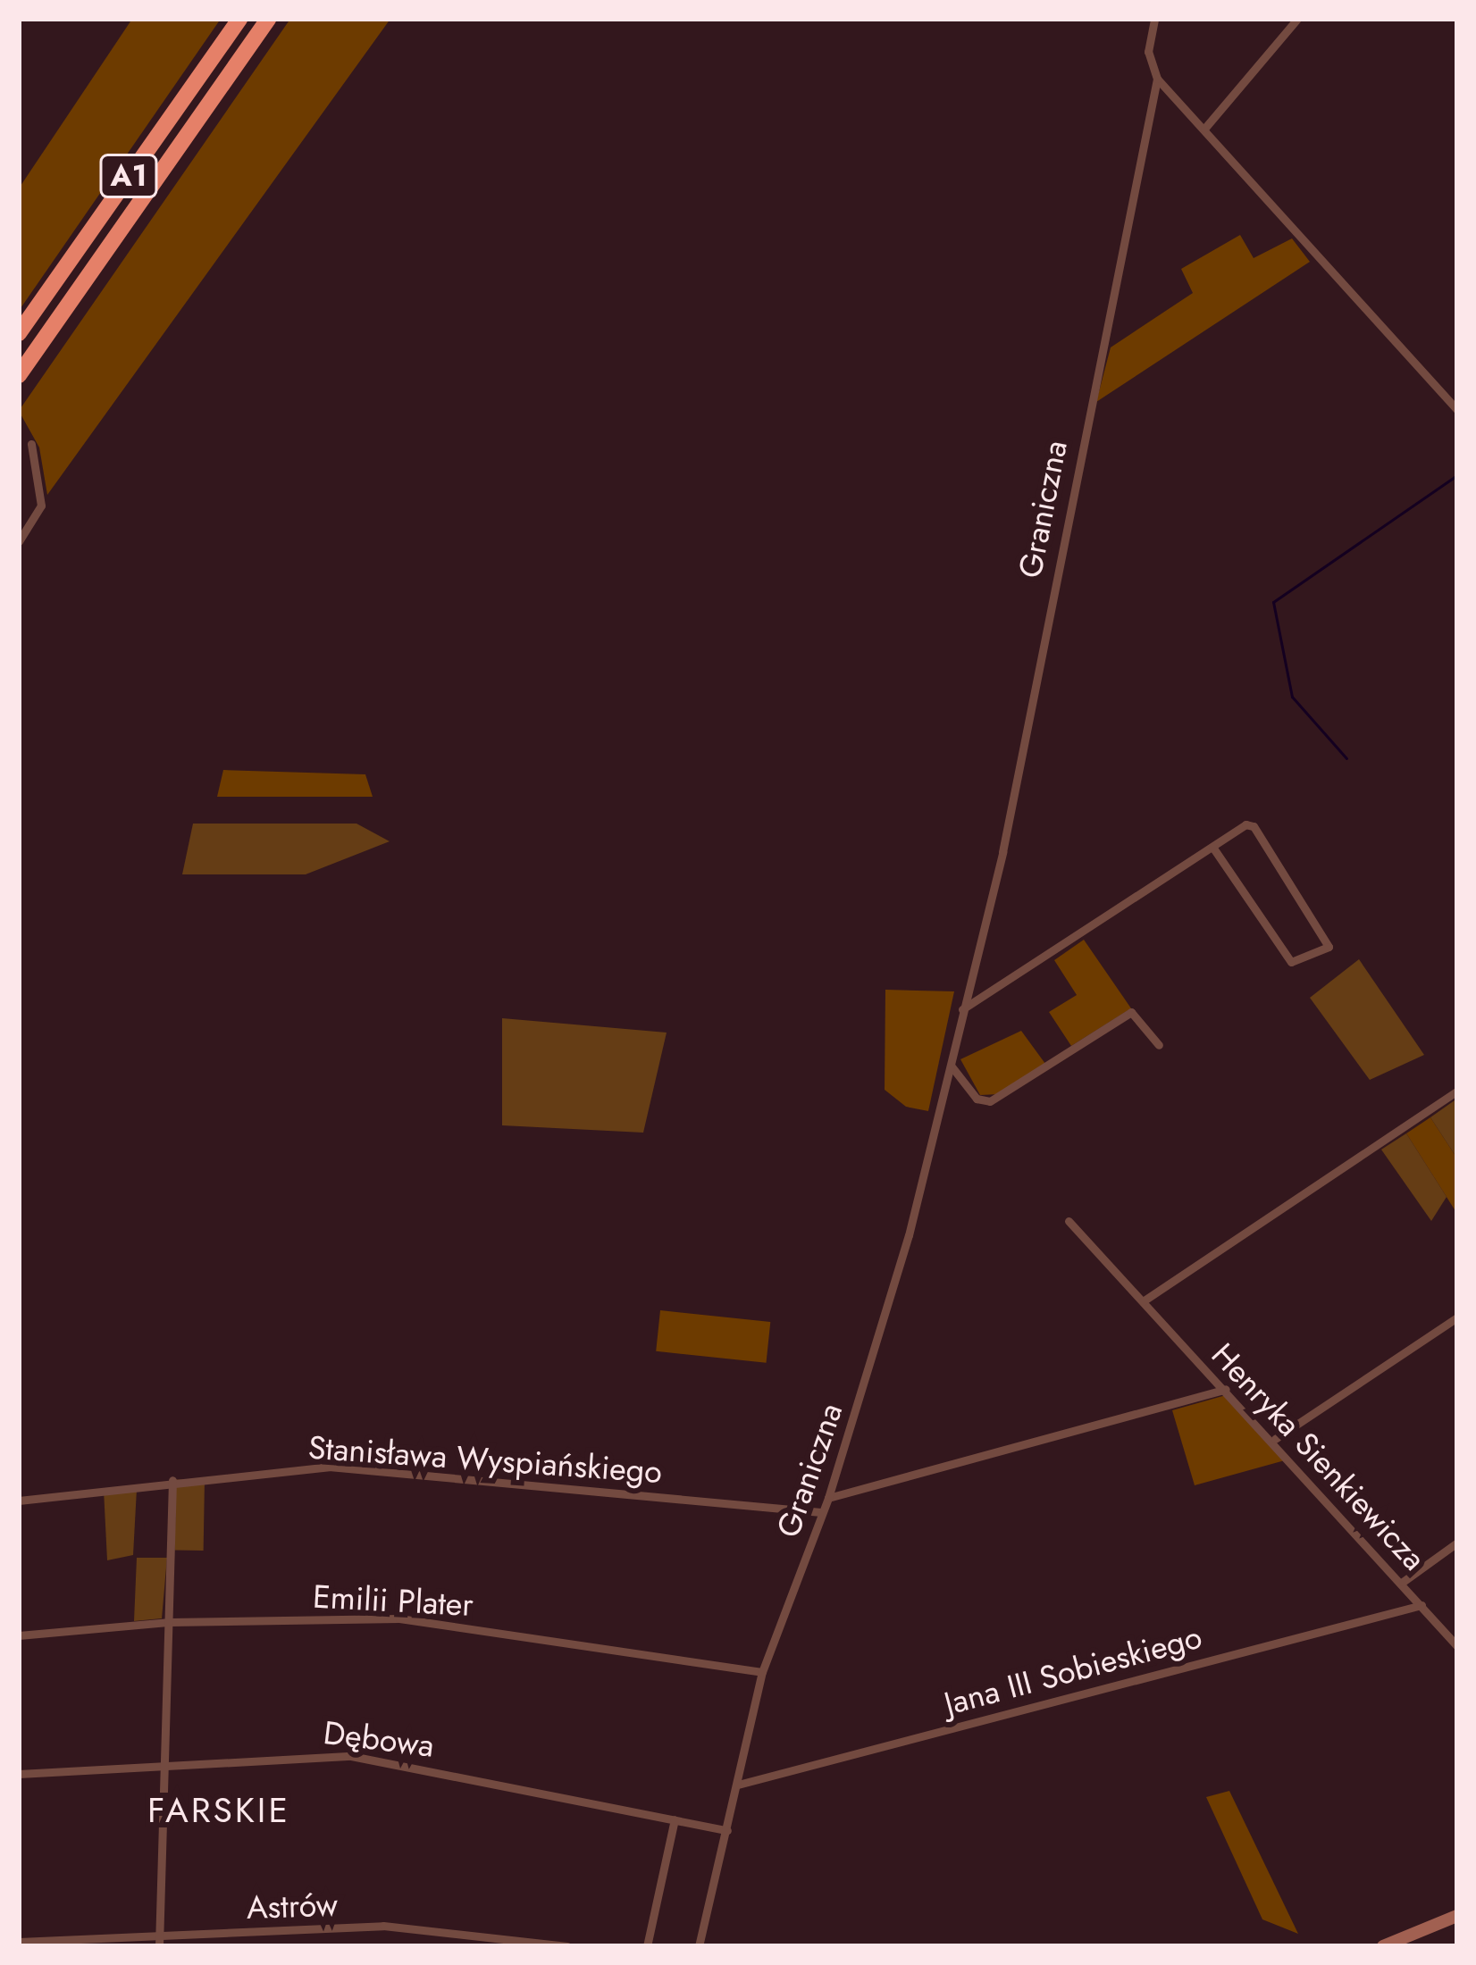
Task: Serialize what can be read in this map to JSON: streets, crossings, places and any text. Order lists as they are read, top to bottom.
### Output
{
  "streets": {
    "highway": ["A1"],
    "street": [
      "Graniczna",
      "Henryka Sienkiewicza",
      "Stanisława Wyspiańskiego",
      "Emilii Plater",
      "Jana III Sobieskiego",
      "Dębowa",
      "Astrów"
    ]
  },
  "crossings": [
    ["Graniczna", "Stanisława Wyspiańskiego"],
    ["Graniczna", "Emilii Plater"],
    ["Graniczna", "Jana III Sobieskiego"],
    ["Graniczna", "Dębowa"],
    ["Henryka Sienkiewicza", "Jana III Sobieskiego"]
  ],
  "districts": ["FARSKIE"]
}
